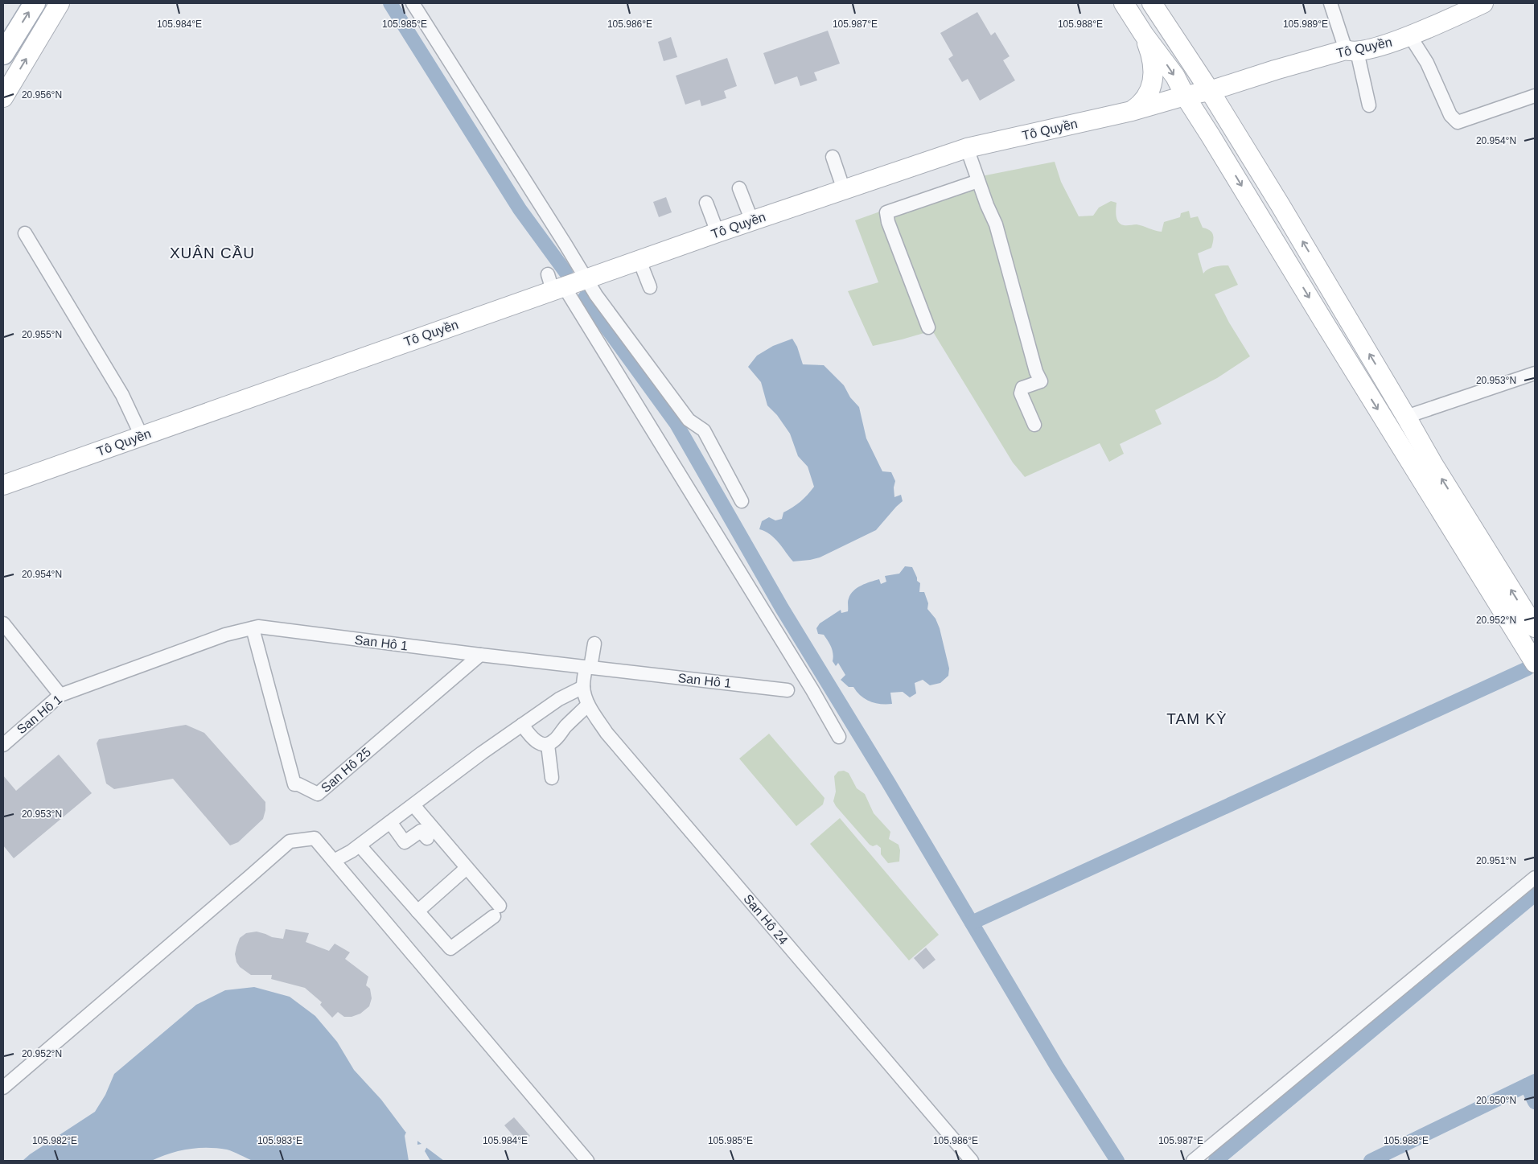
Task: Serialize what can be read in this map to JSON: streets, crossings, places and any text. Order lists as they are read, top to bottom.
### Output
{
  "streets": {
    "main road": ["Tô Quyền"],
    "street": ["San Hô 1", "San Hô 25", "San Hô 24"]
  },
  "crossings": [
    ["San Hô 1", "San Hô 25"],
    ["San Hô 1", "San Hô 24"]
  ],
  "districts": ["XUÂN CẦU", "TAM KỲ"],
  "coordinates": [
    "105.984°E",
    "105.985°E",
    "105.986°E",
    "105.987°E",
    "105.988°E",
    "105.989°E",
    "20.956°N",
    "20.954°N",
    "20.955°N",
    "20.953°N",
    "20.952°N",
    "20.951°N",
    "20.950°N",
    "105.982°E",
    "105.983°E"
  ]
}
